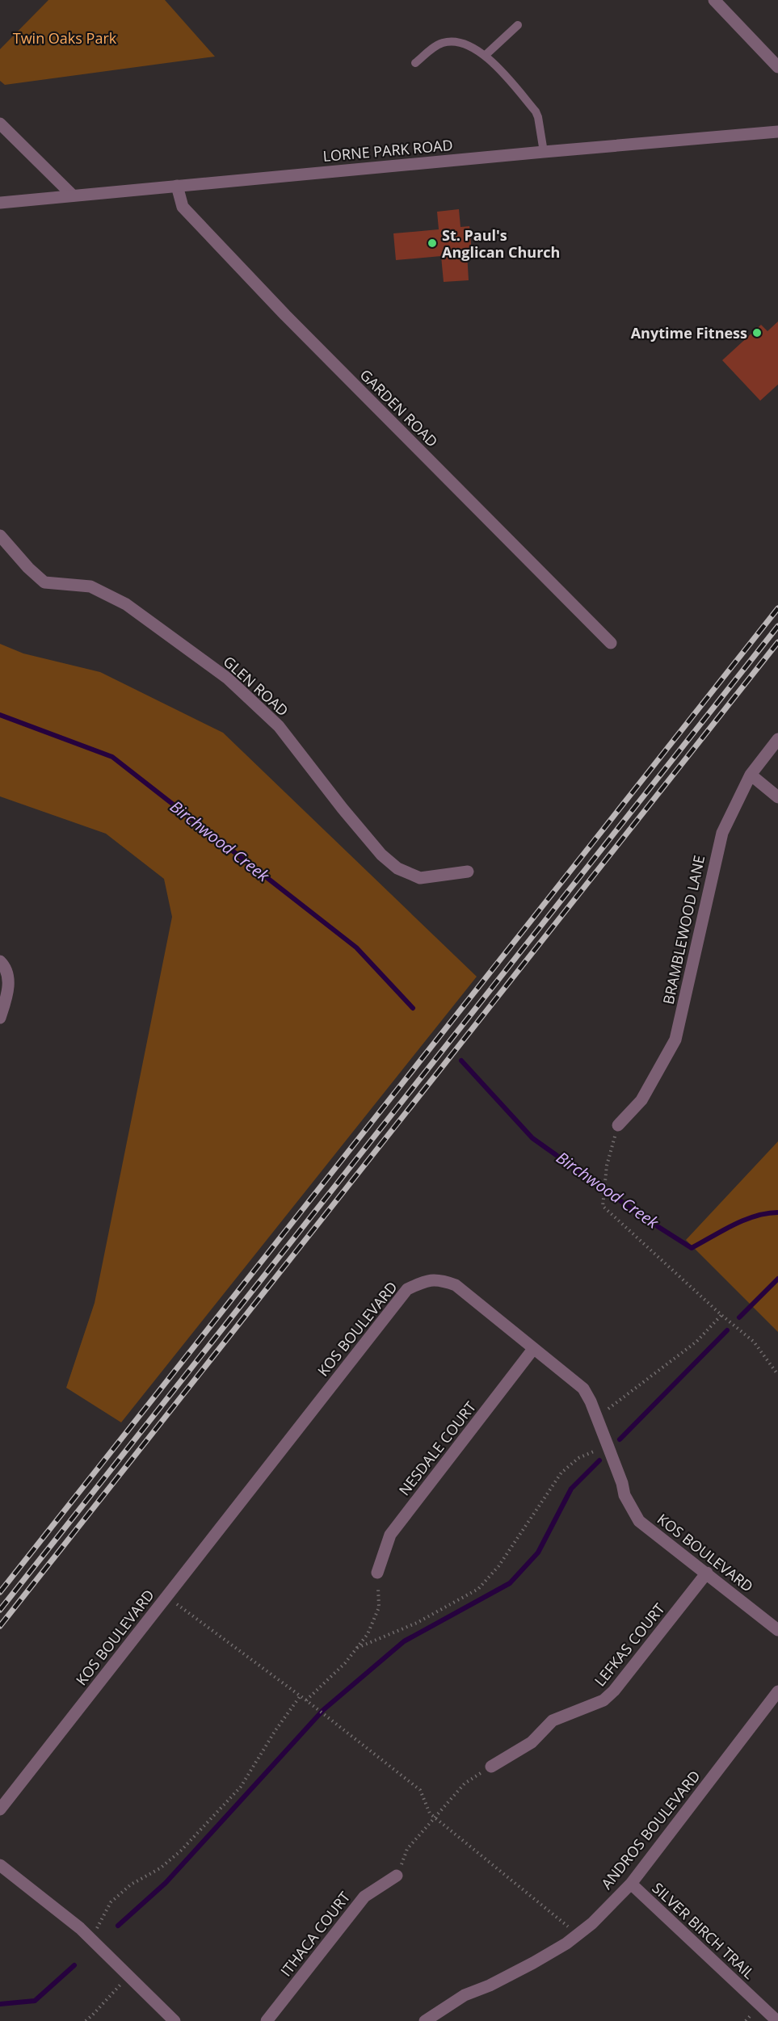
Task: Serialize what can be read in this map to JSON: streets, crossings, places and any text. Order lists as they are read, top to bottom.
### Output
{
  "streets": {
    "street": [
      "LORNE PARK ROAD",
      "GARDEN ROAD",
      "GLEN ROAD",
      "BRAMBLEWOOD LANE",
      "KOS BOULEVARD",
      "NESDALE COURT",
      "LEFKAS COURT",
      "ANDROS BOULEVARD",
      "SILVER BIRCH TRAIL",
      "ITHACA COURT"
    ]
  },
  "crossings": [
    ["LORNE PARK ROAD", "GARDEN ROAD"],
    ["KOS BOULEVARD", "NESDALE COURT"],
    ["KOS BOULEVARD", "LEFKAS COURT"],
    ["ANDROS BOULEVARD", "SILVER BIRCH TRAIL"]
  ],
  "water": ["Birchwood Creek"],
  "parks": ["Twin Oaks Park"],
  "places": ["St. Paul's Anglican Church", "Anytime Fitness"]
}
